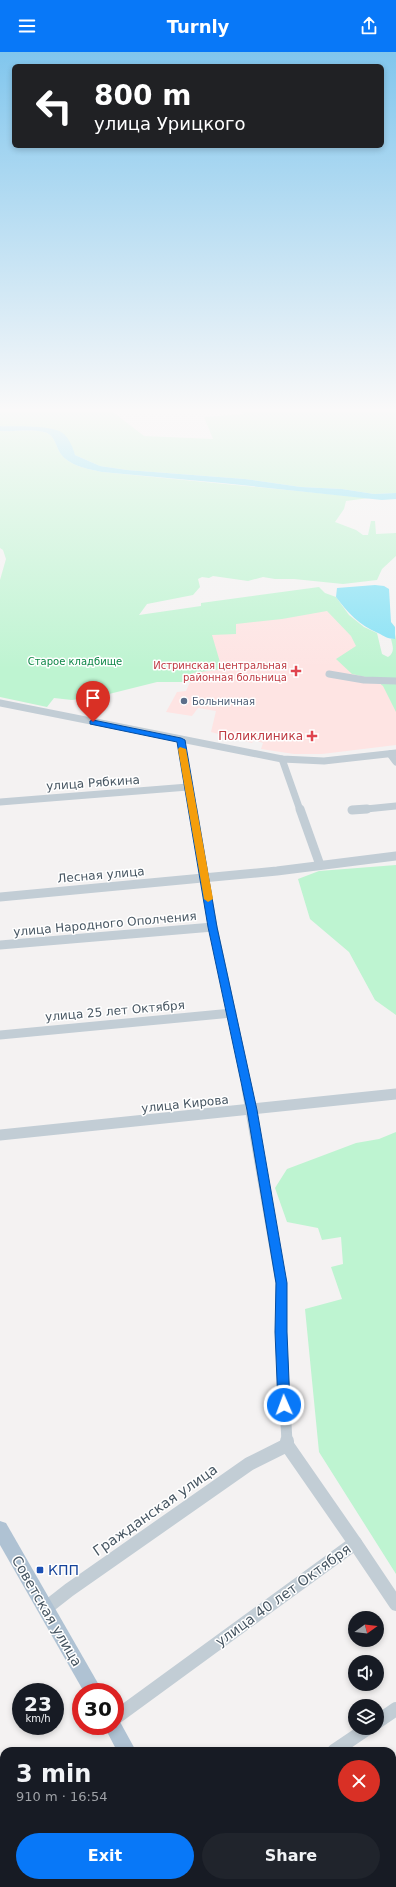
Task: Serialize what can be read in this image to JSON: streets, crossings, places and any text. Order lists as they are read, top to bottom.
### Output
{
  "streets": {
    "main road": ["Советская улица"],
    "street": [
      "улица Рябкина",
      "Лесная улица",
      "улица Народного Ополчения",
      "улица 25 лет Октября",
      "улица Кирова",
      "Гражданская улица",
      "улица 40 лет Октября"
    ]
  },
  "crossings": [
    ["Гражданская улица", "улица 40 лет Октября"],
    ["Гражданская улица", "Советская улица"]
  ],
  "parks": ["Старое кладбище"],
  "places": {
    "health": ["Истринская центральная районная больница", "Поликлиника"],
    "other": ["Больничная"],
    "transit": ["КПП"]
  },
  "north": "right",
  "page": {
    "header": "Turnly",
    "turn": ["800 m", "улица Урицкого"],
    "speed": "23 km/h",
    "limit": "30",
    "heading": ["3 min", "910 m · 16:54"],
    "buttons": ["Exit", "Share"]
  }
}
